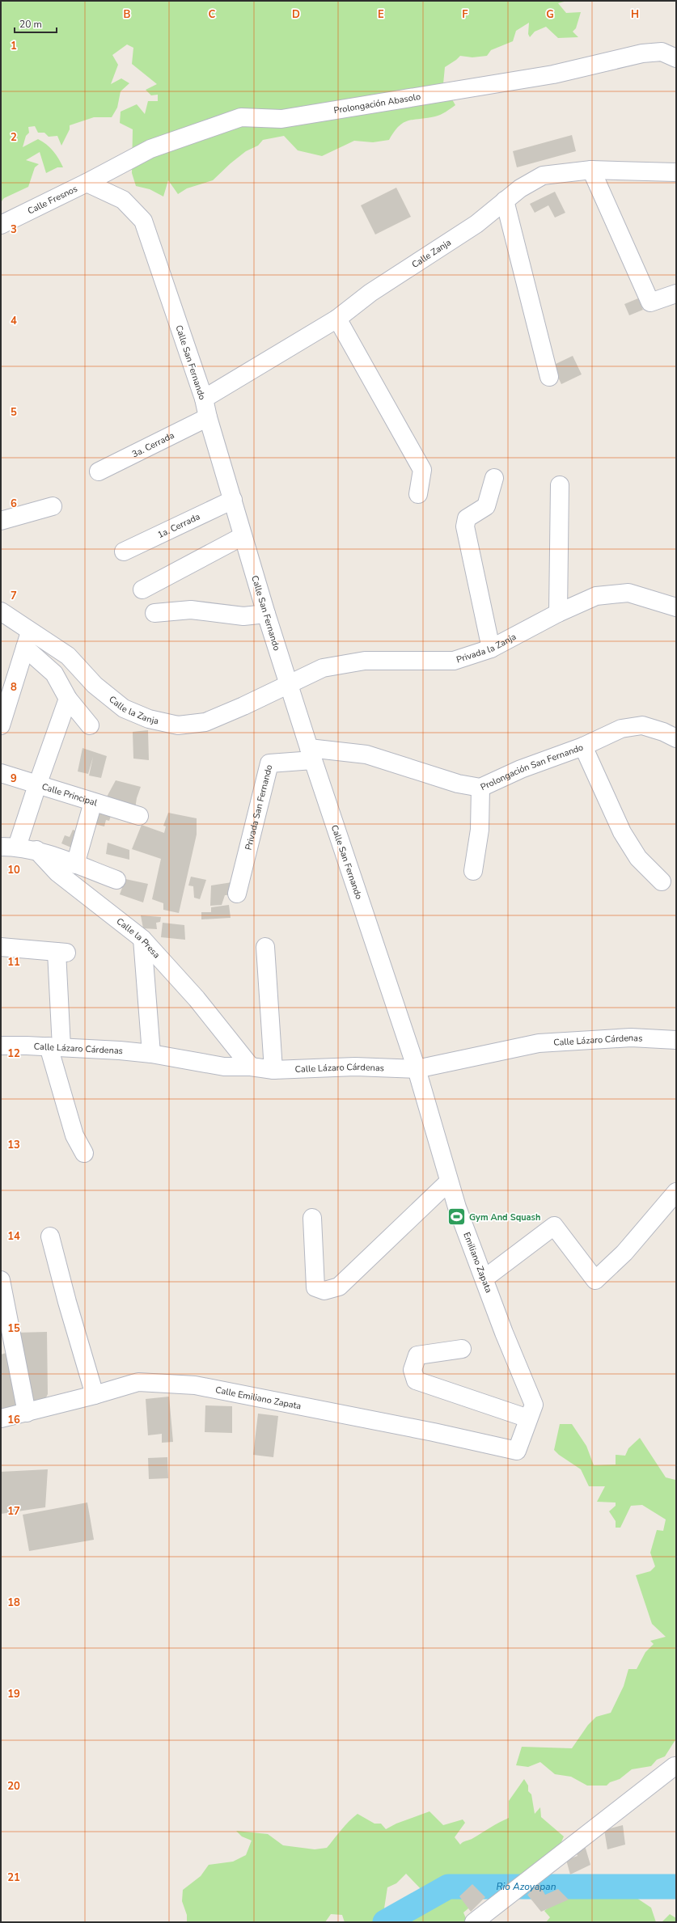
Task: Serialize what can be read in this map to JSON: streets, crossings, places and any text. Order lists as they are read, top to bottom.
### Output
{
  "streets": {
    "street": [
      "Prolongación Abasolo",
      "Calle Fresnos",
      "Calle Zanja",
      "Calle San Fernando",
      "3a. Cerrada",
      "1a. Cerrada",
      "Privada la Zanja",
      "Calle la Zanja",
      "Prolongación San Fernando",
      "Calle Principal",
      "Privada San Fernando",
      "Calle la Presa",
      "Calle Lázaro Cárdenas",
      "Emiliano Zapata",
      "Calle Emiliano Zapata"
    ]
  },
  "crossings": [
    ["Prolongación Abasolo", "Calle Fresnos"],
    ["Prolongación Abasolo", "Calle San Fernando"],
    ["Calle Fresnos", "Calle San Fernando"],
    ["Calle Zanja", "Calle San Fernando"],
    ["Calle San Fernando", "3a. Cerrada"],
    ["Calle San Fernando", "1a. Cerrada"],
    ["Calle San Fernando", "Privada la Zanja"],
    ["Calle San Fernando", "Calle la Zanja"],
    ["Calle San Fernando", "Prolongación San Fernando"],
    ["Calle San Fernando", "Privada San Fernando"],
    ["Calle San Fernando", "Calle Lázaro Cárdenas"],
    ["Calle San Fernando", "Emiliano Zapata"],
    ["Privada la Zanja", "Calle la Zanja"],
    ["Prolongación San Fernando", "Privada San Fernando"],
    ["Calle la Presa", "Calle Lázaro Cárdenas"],
    ["Calle Lázaro Cárdenas", "Emiliano Zapata"],
    ["Emiliano Zapata", "Calle Emiliano Zapata"]
  ],
  "water": ["Rio Azoyapan"],
  "places": {
    "sports": ["Gym And Squash"]
  },
  "scale_bar": "20 m",
  "grid": {
    "columns": [
      "B",
      "C",
      "D",
      "E",
      "F",
      "G",
      "H"
    ],
    "rows": [
      "1",
      "2",
      "3",
      "4",
      "5",
      "6",
      "7",
      "8",
      "9",
      "10",
      "11",
      "12",
      "13",
      "14",
      "15",
      "16",
      "17",
      "18",
      "19",
      "20",
      "21"
    ]
  }
}
